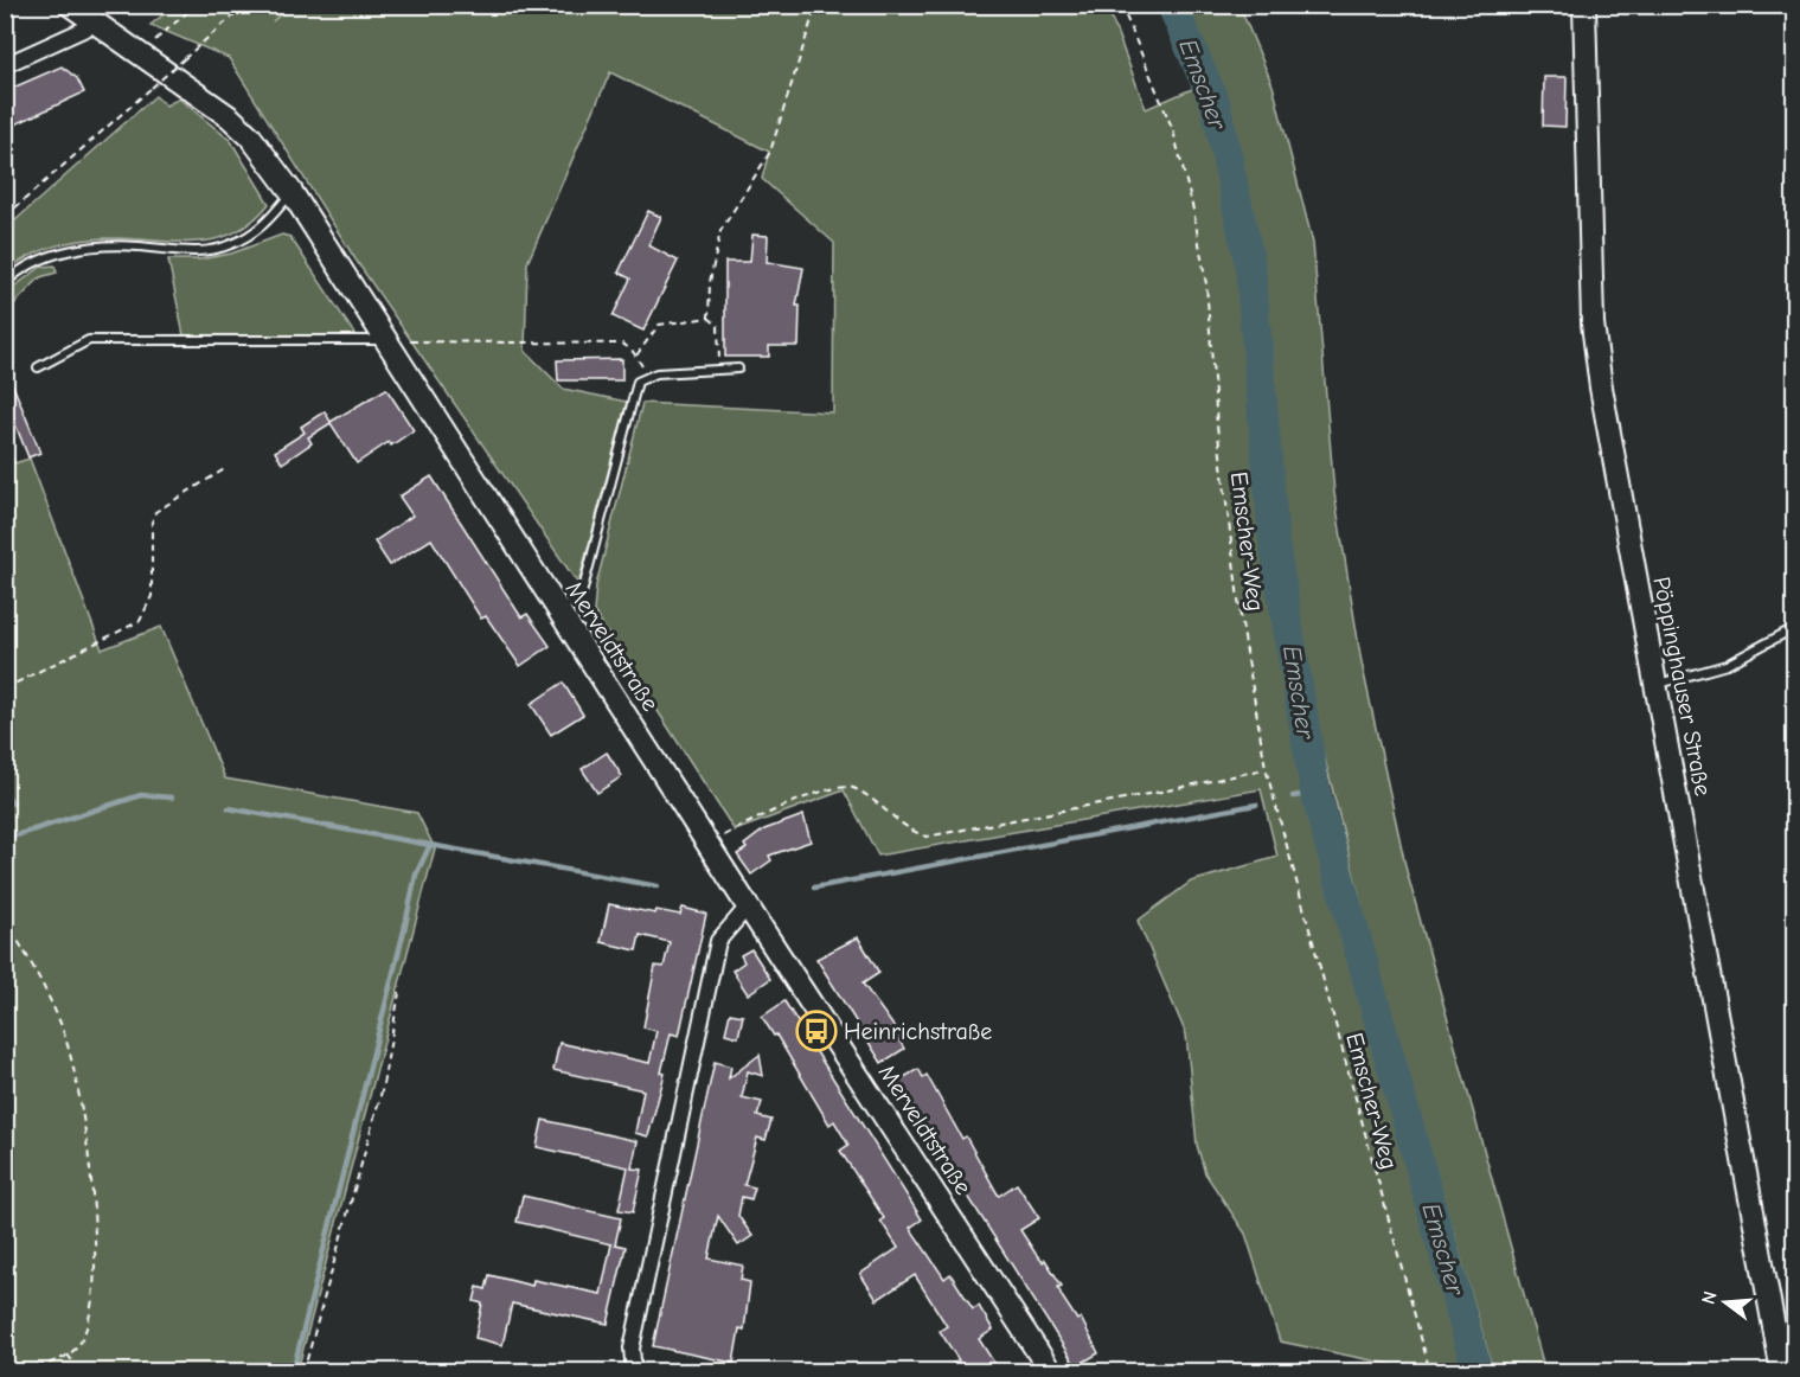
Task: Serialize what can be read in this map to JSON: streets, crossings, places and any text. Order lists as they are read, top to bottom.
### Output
{
  "streets": {
    "main road": ["Merveldtstraße", "Pöppinghauser Straße"],
    "path": ["Emscher-Weg"]
  },
  "water": ["Emscher"],
  "places": {
    "bus stop": ["Heinrichstraße"]
  },
  "north": "left"
}
